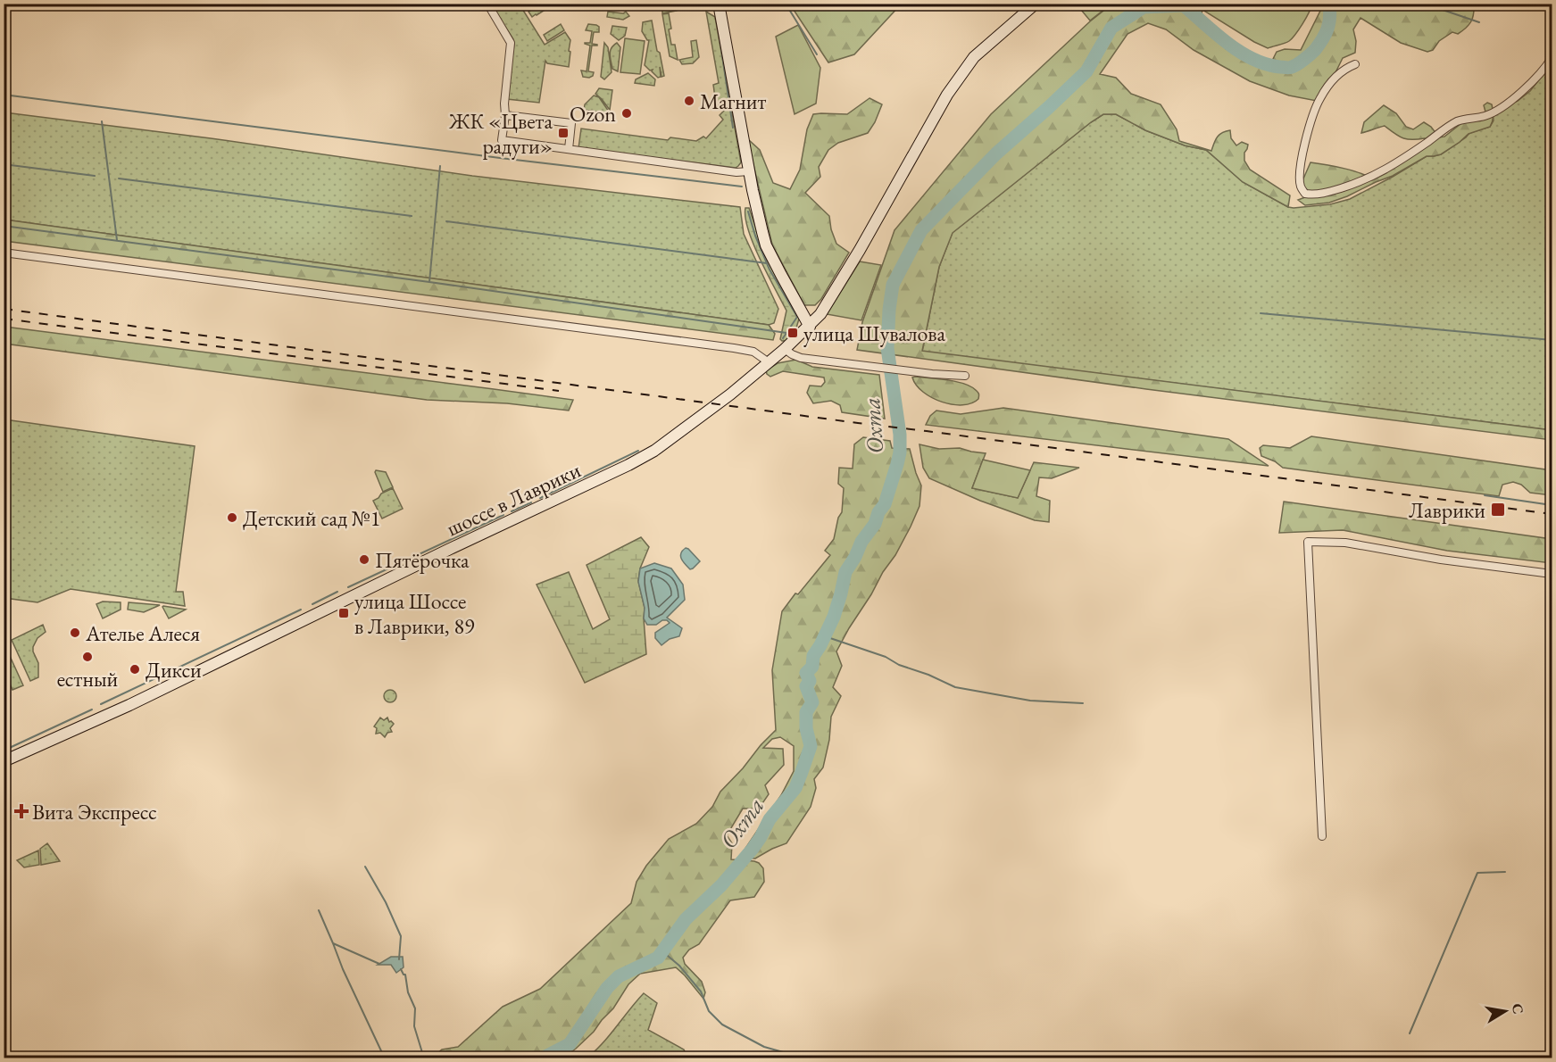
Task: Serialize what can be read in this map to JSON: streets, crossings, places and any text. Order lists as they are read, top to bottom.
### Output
{
  "streets": {
    "street": ["шоссе в Лаврики"]
  },
  "water": ["Охта"],
  "places": {
    "other": [
      "Магнит",
      "Ozon",
      "Детский сад №1",
      "Пятёрочка",
      "Ателье Алеся",
      "естный",
      "Дикси"
    ],
    "transit": [
      "ЖК «Цвета радуги»",
      "улица Шувалова",
      "Лаврики",
      "улица Шоссе в Лаврики, 89"
    ],
    "health": ["Вита Экспресс"]
  },
  "north": "right"
}
